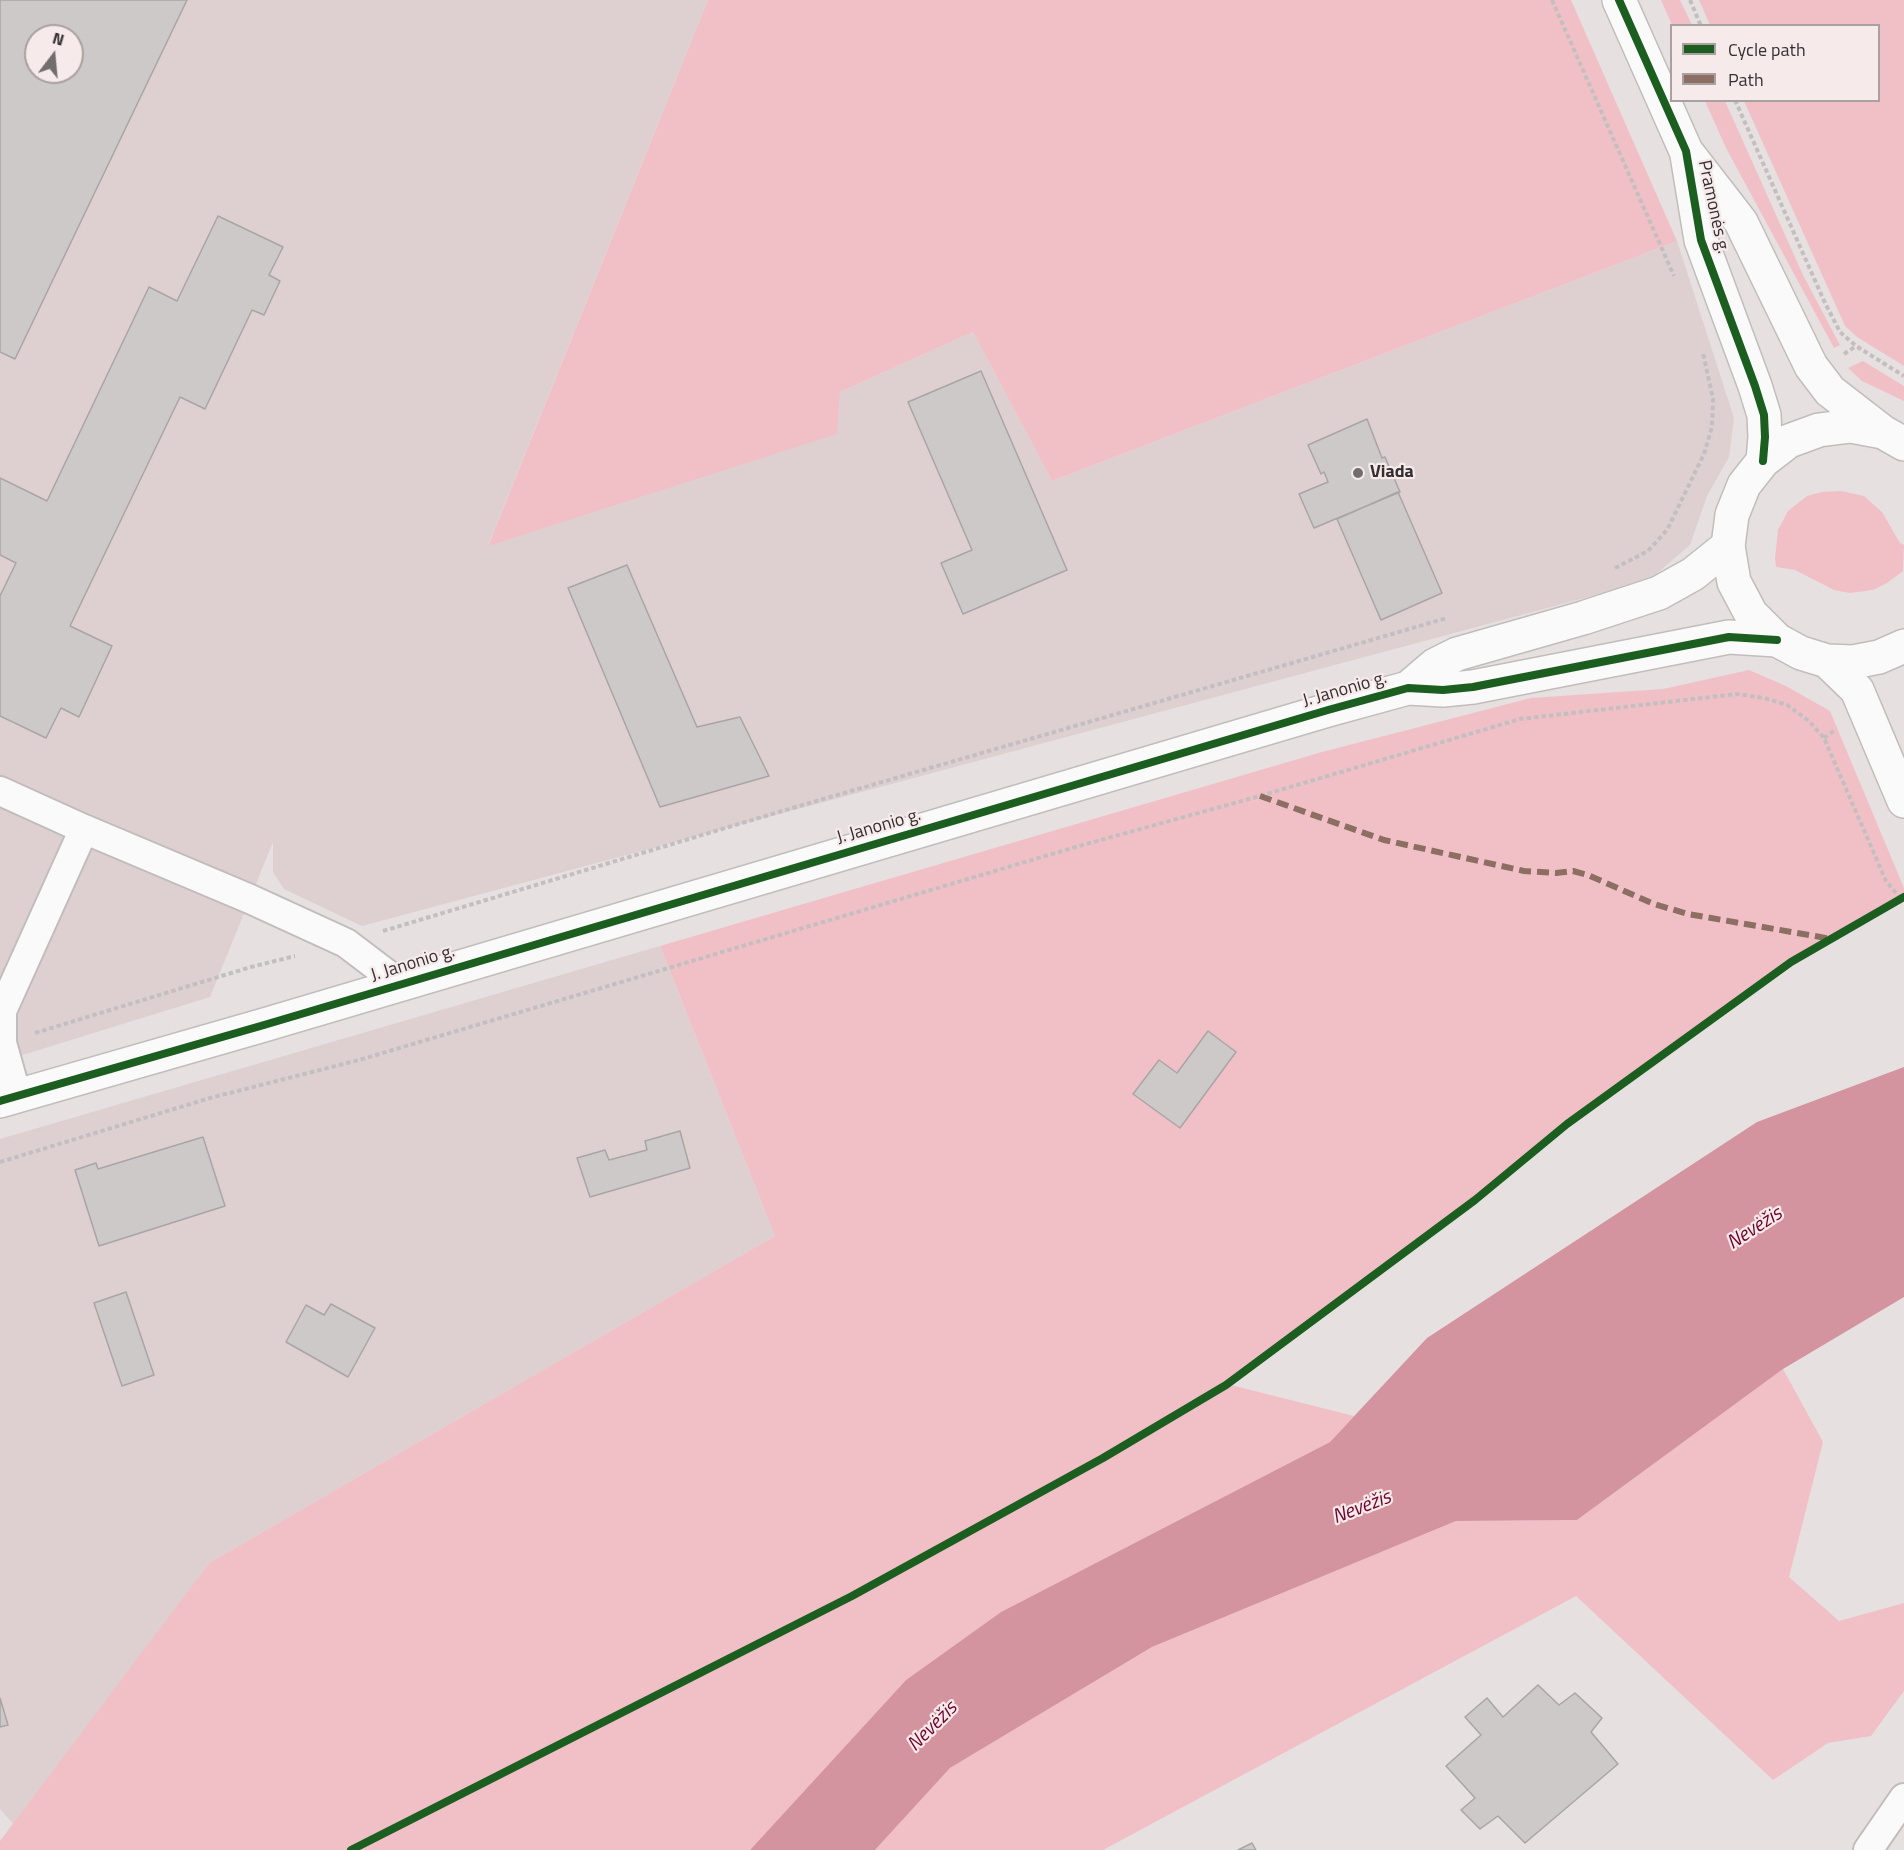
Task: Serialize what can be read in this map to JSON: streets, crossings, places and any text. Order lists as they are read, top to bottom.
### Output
{
  "streets": {
    "street": ["Pramonės g.", "J. Janonio g."]
  },
  "water": ["Nevėžis"],
  "places": ["Viada"],
  "legend": ["Cycle path", "Path"],
  "north": "top"
}
